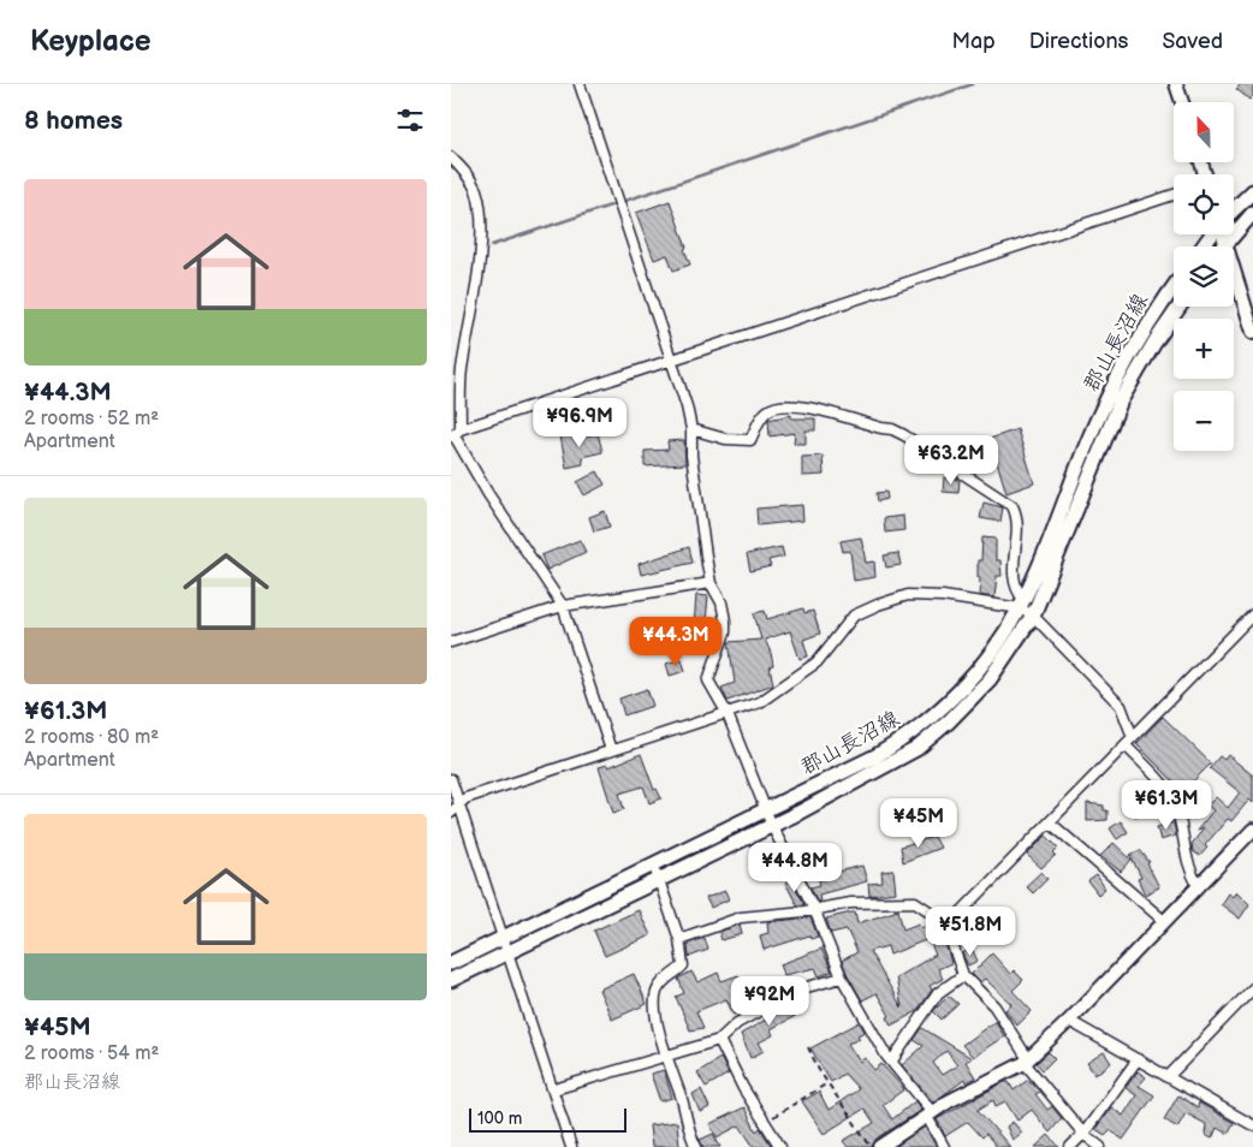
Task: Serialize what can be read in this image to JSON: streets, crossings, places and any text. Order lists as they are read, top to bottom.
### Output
{
  "streets": {
    "main road": ["郡山長沼線"]
  },
  "scale_bar": "100 m",
  "north": "top",
  "page": {
    "header": "Keyplace",
    "nav": ["Map", "Directions", "Saved"],
    "heading": "8 homes",
    "map_buttons": ["+", "−"],
    "list": [
      {
        "name": "¥44.3M",
        "note": "2 rooms · 52 m² · Apartment"
      },
      {
        "name": "¥61.3M",
        "note": "2 rooms · 80 m² · Apartment"
      },
      {
        "name": "¥45M",
        "note": "2 rooms · 54 m² · 郡山長沼線"
      }
    ],
    "price": [
      "¥96.9M",
      "¥63.2M",
      "¥44.3M",
      "¥61.3M",
      "¥45M",
      "¥44.8M",
      "¥51.8M",
      "¥92M"
    ],
    "scale": "100 m"
  }
}
